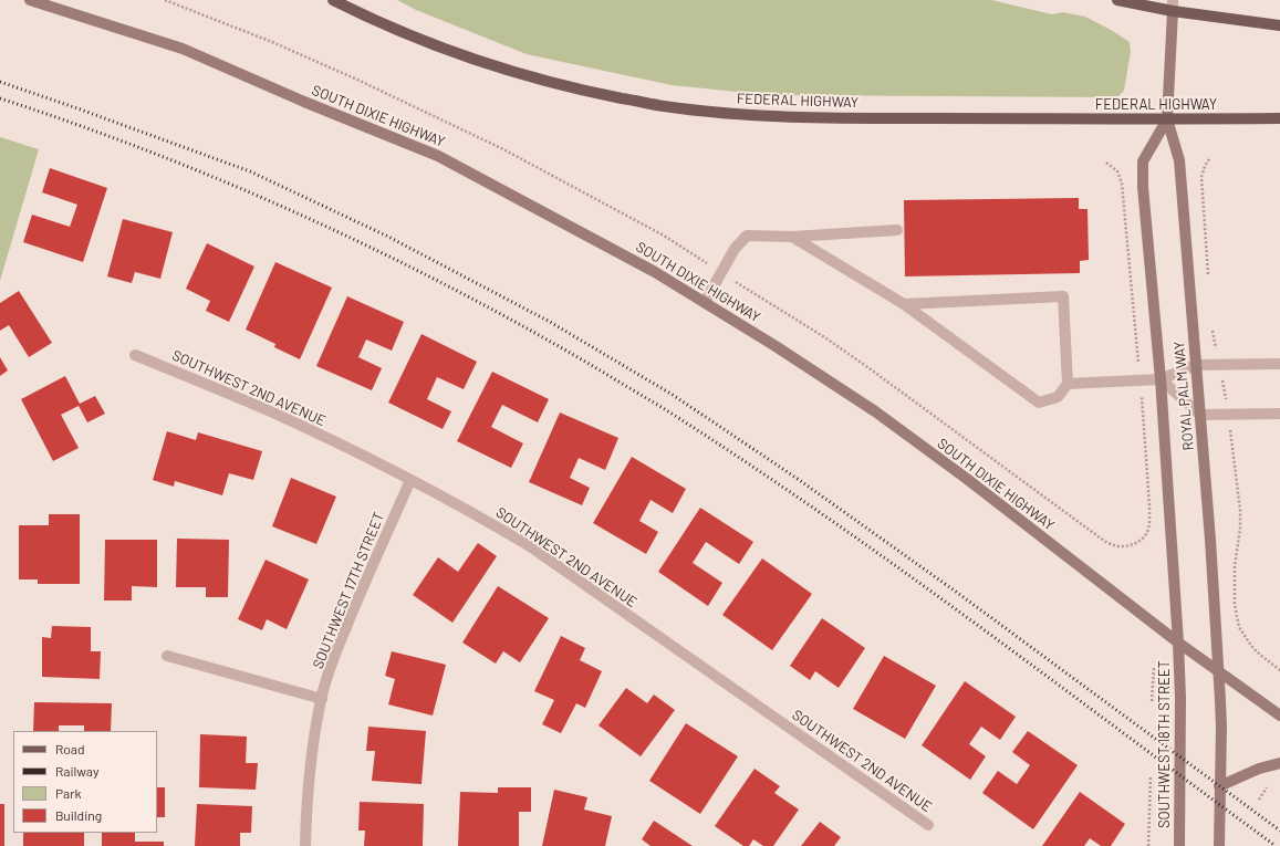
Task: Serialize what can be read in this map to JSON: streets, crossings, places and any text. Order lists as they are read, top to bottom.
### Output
{
  "streets": {
    "main road": [
      "FEDERAL HIGHWAY",
      "SOUTH DIXIE HIGHWAY",
      "ROYAL PALM WAY",
      "SOUTHWEST 18TH STREET"
    ],
    "street": ["SOUTHWEST 2ND AVENUE", "SOUTHWEST 17TH STREET"]
  },
  "crossings": [
    ["FEDERAL HIGHWAY", "ROYAL PALM WAY"],
    ["SOUTH DIXIE HIGHWAY", "ROYAL PALM WAY"],
    ["SOUTH DIXIE HIGHWAY", "SOUTHWEST 18TH STREET"],
    ["SOUTHWEST 2ND AVENUE", "SOUTHWEST 17TH STREET"],
    ["ROYAL PALM WAY", "SOUTHWEST 18TH STREET"]
  ],
  "legend": [
    "Road",
    "Railway",
    "Park",
    "Building"
  ]
}
